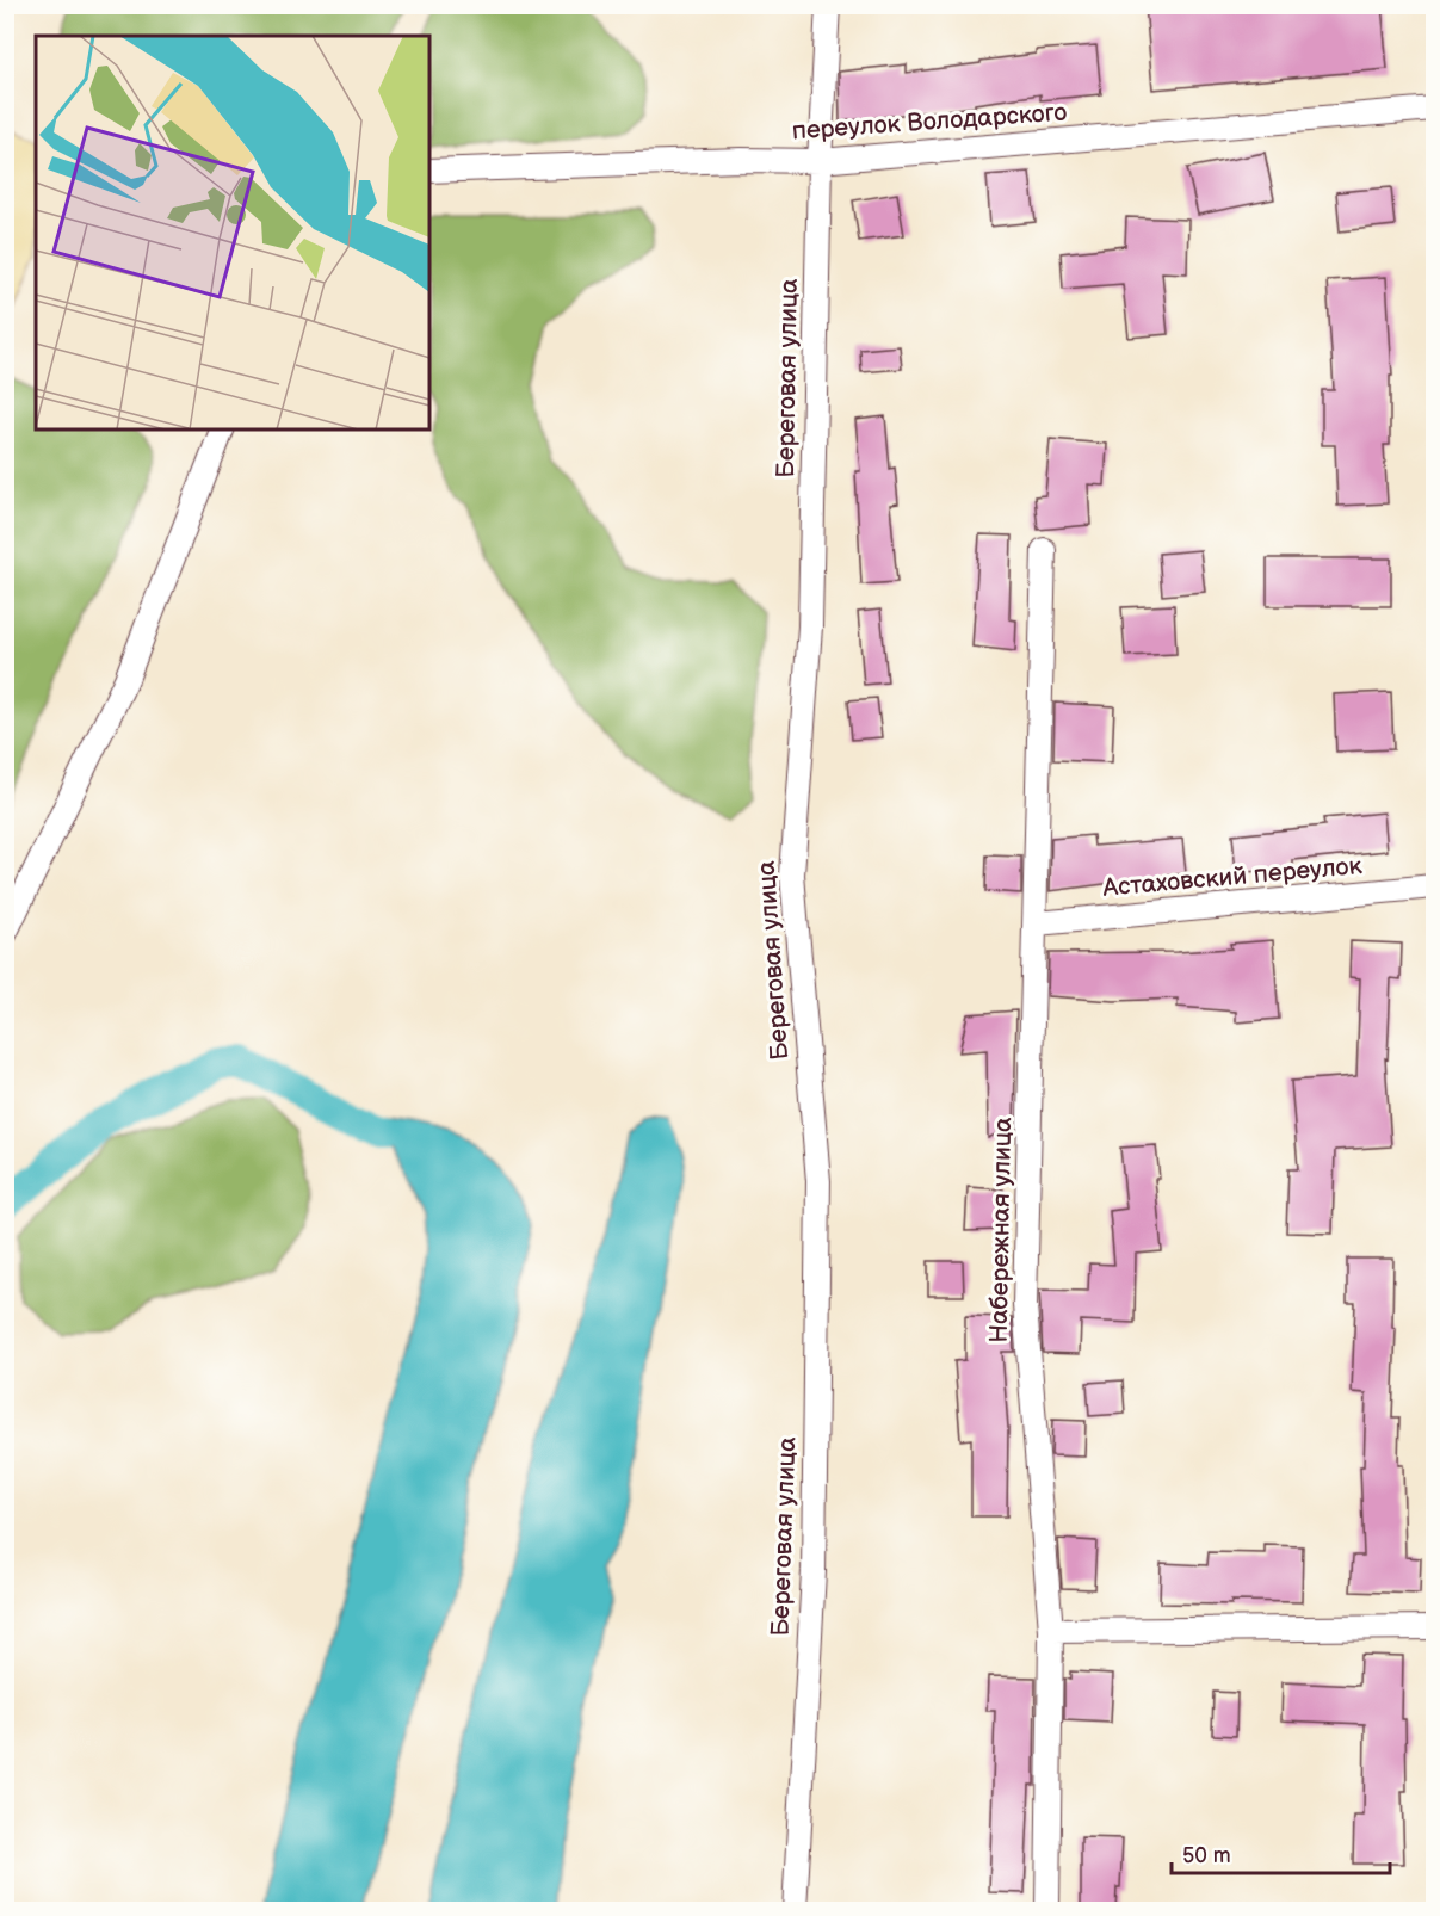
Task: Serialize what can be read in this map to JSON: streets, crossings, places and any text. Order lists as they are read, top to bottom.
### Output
{
  "streets": {
    "street": [
      "переулок Володарского",
      "Береговая улица",
      "Астаховский переулок",
      "Набережная улица"
    ]
  },
  "crossings": [
    ["переулок Володарского", "Береговая улица"],
    ["Астаховский переулок", "Набережная улица"]
  ],
  "scale_bar": "50 m"
}
